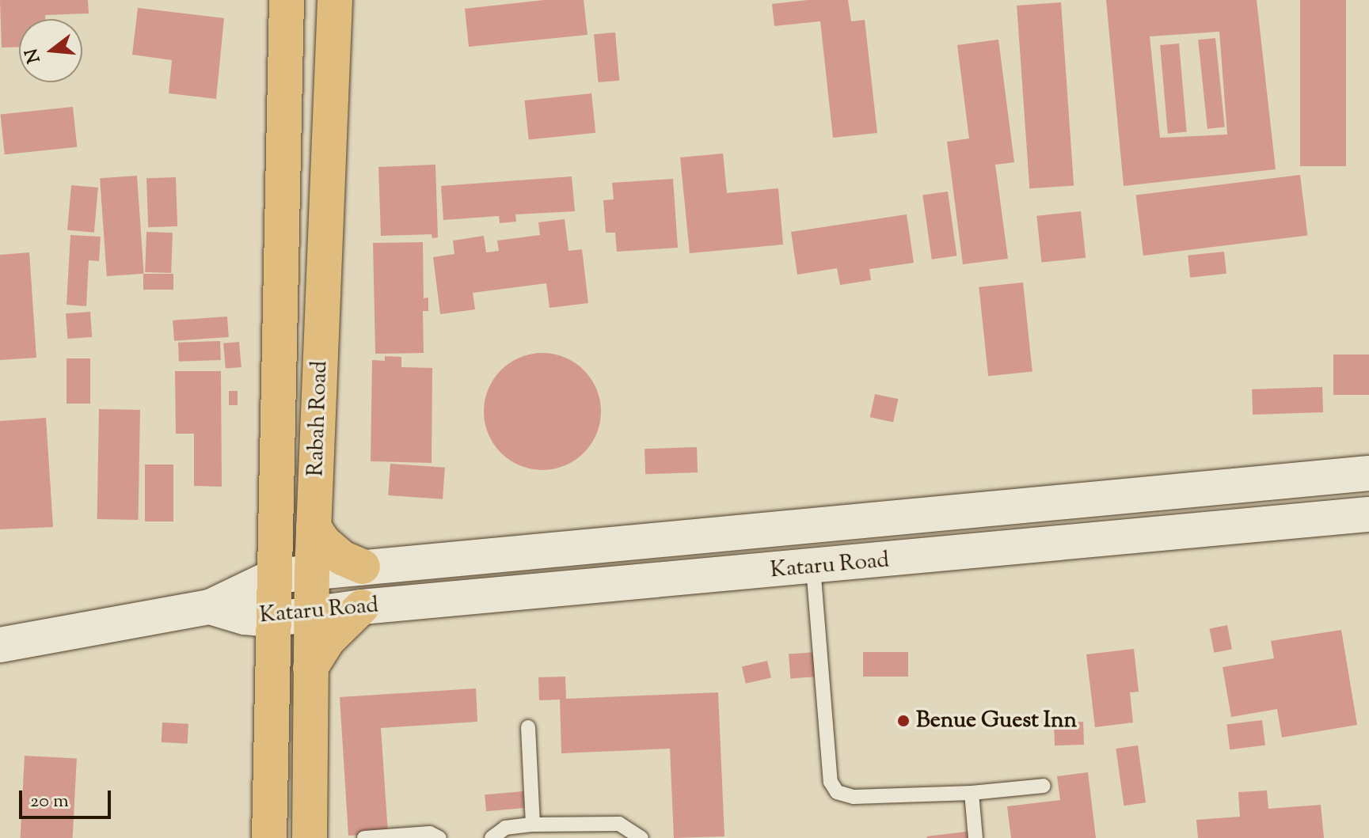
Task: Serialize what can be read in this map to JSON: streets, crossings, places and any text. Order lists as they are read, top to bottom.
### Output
{
  "streets": {
    "main road": ["Rabah Road"],
    "street": ["Kataru Road"]
  },
  "crossings": [
    ["Rabah Road", "Kataru Road"]
  ],
  "places": ["Benue Guest Inn"],
  "scale_bar": "20 m",
  "north": "left"
}
